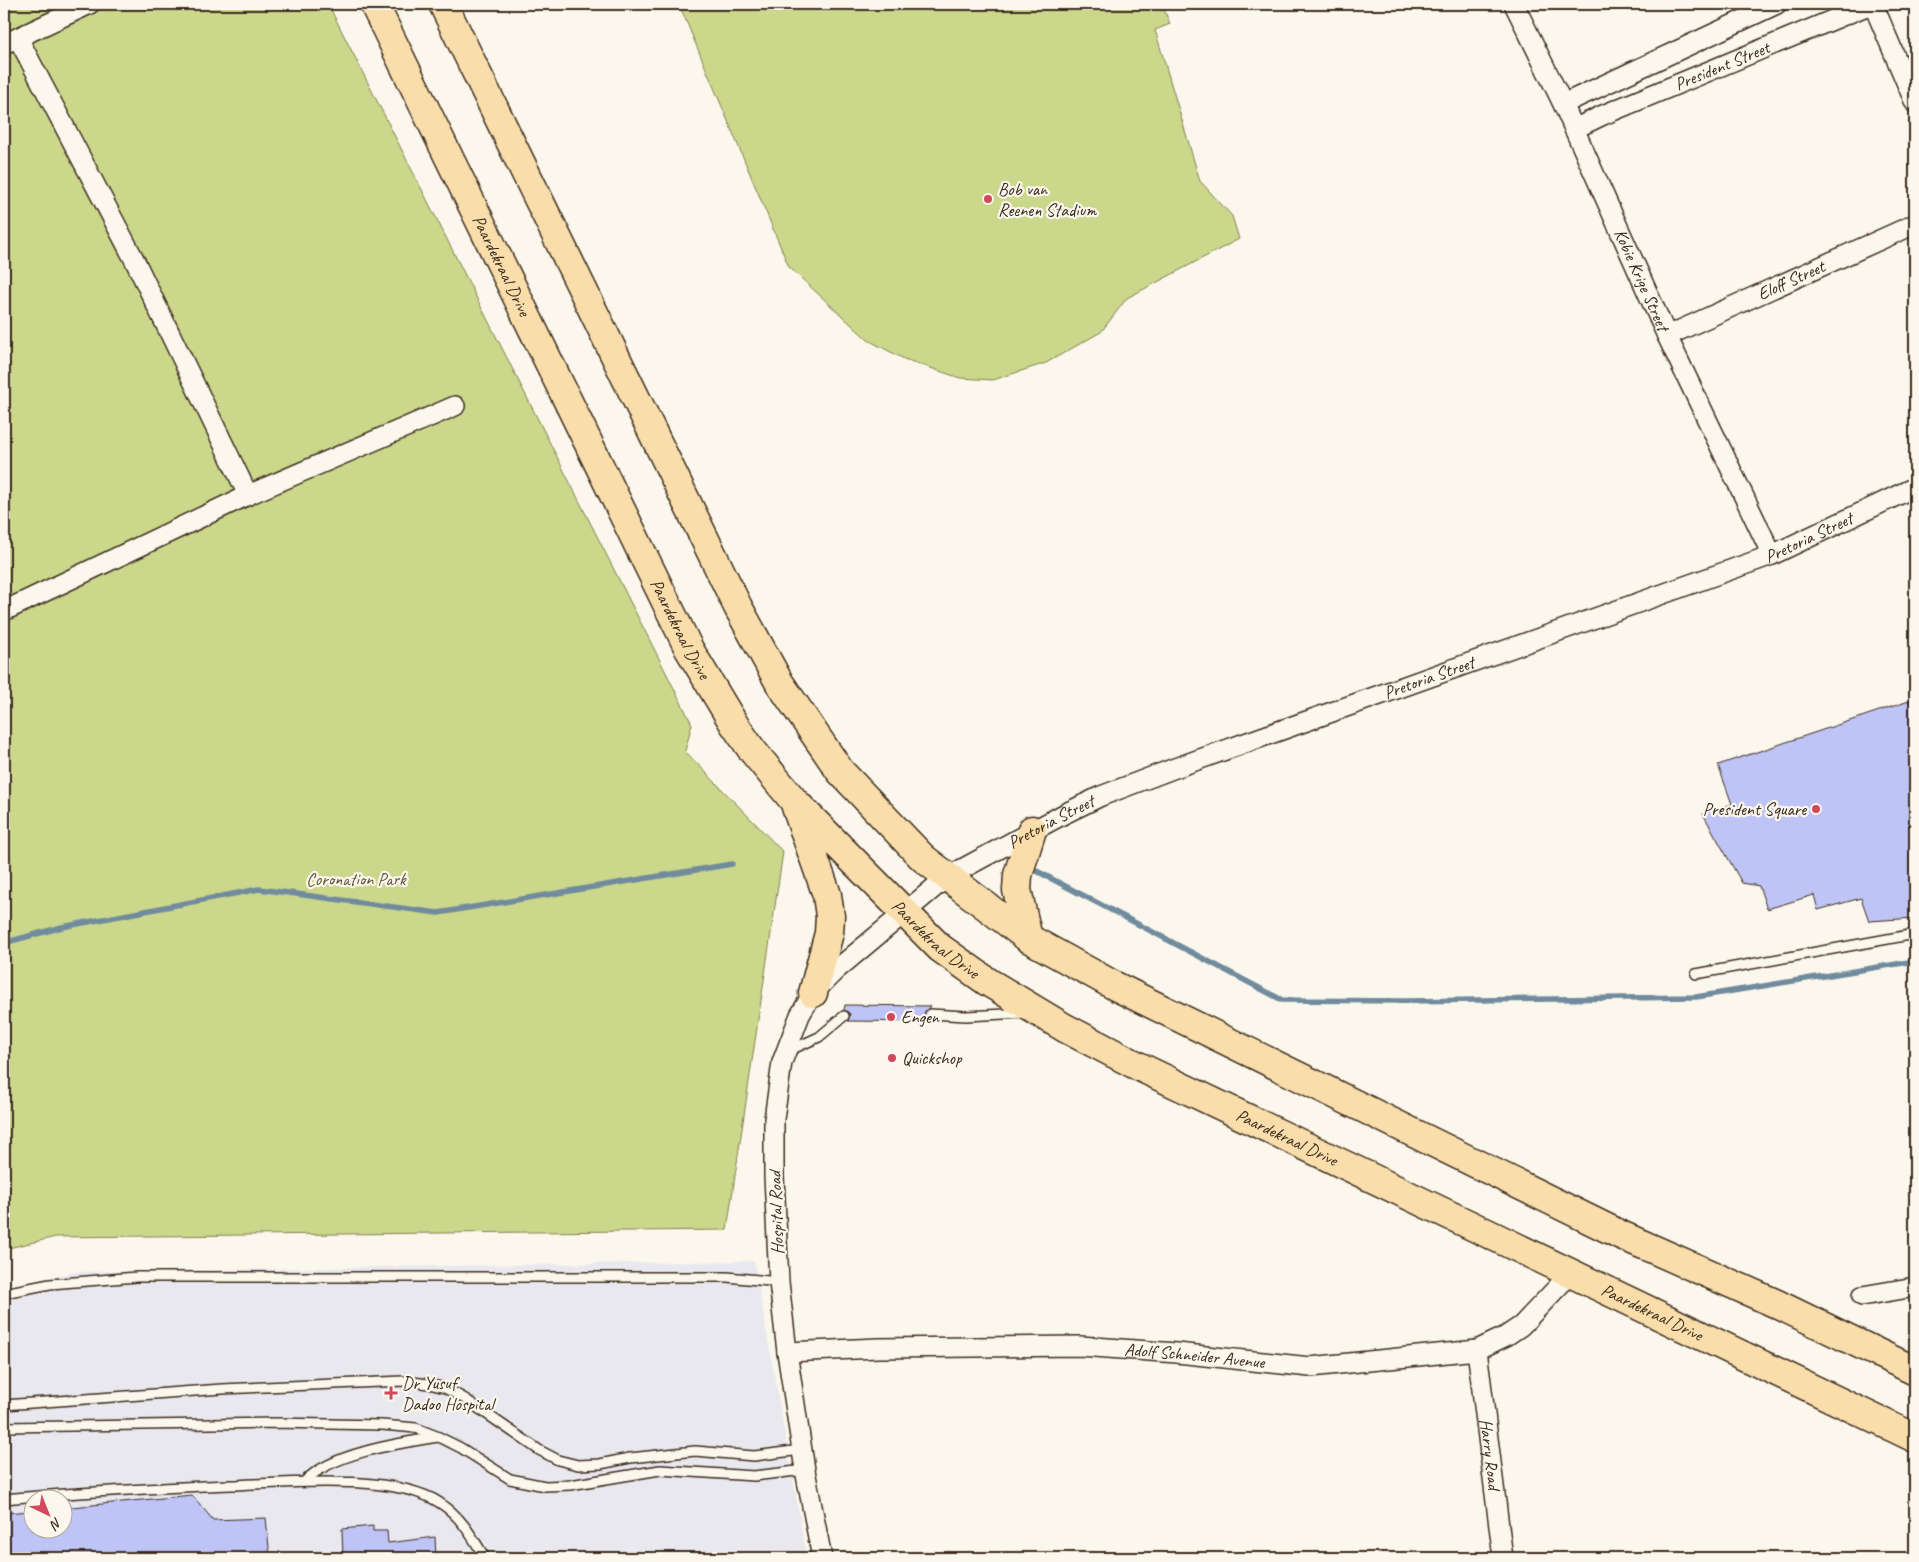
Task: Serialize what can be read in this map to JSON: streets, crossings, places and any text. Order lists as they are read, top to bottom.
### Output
{
  "streets": {
    "main road": ["Paardekraal Drive"],
    "street": [
      "President Street",
      "Kobie Krige Street",
      "Eloff Street",
      "Pretoria Street",
      "Hospital Road",
      "Adolf Schneider Avenue",
      "Harry Road"
    ]
  },
  "crossings": [
    ["President Street", "Kobie Krige Street"],
    ["Paardekraal Drive", "Pretoria Street"],
    ["Paardekraal Drive", "Hospital Road"],
    ["Paardekraal Drive", "Adolf Schneider Avenue"],
    ["Kobie Krige Street", "Eloff Street"],
    ["Kobie Krige Street", "Pretoria Street"],
    ["Pretoria Street", "Hospital Road"],
    ["Hospital Road", "Adolf Schneider Avenue"],
    ["Adolf Schneider Avenue", "Harry Road"]
  ],
  "parks": ["Coronation Park"],
  "places": {
    "other": [
      "Bob van Reenen Stadium",
      "President Square",
      "Engen",
      "Quickshop"
    ],
    "health": ["Dr Yusuf Dadoo Hospital"]
  },
  "north": "bottom right"
}
